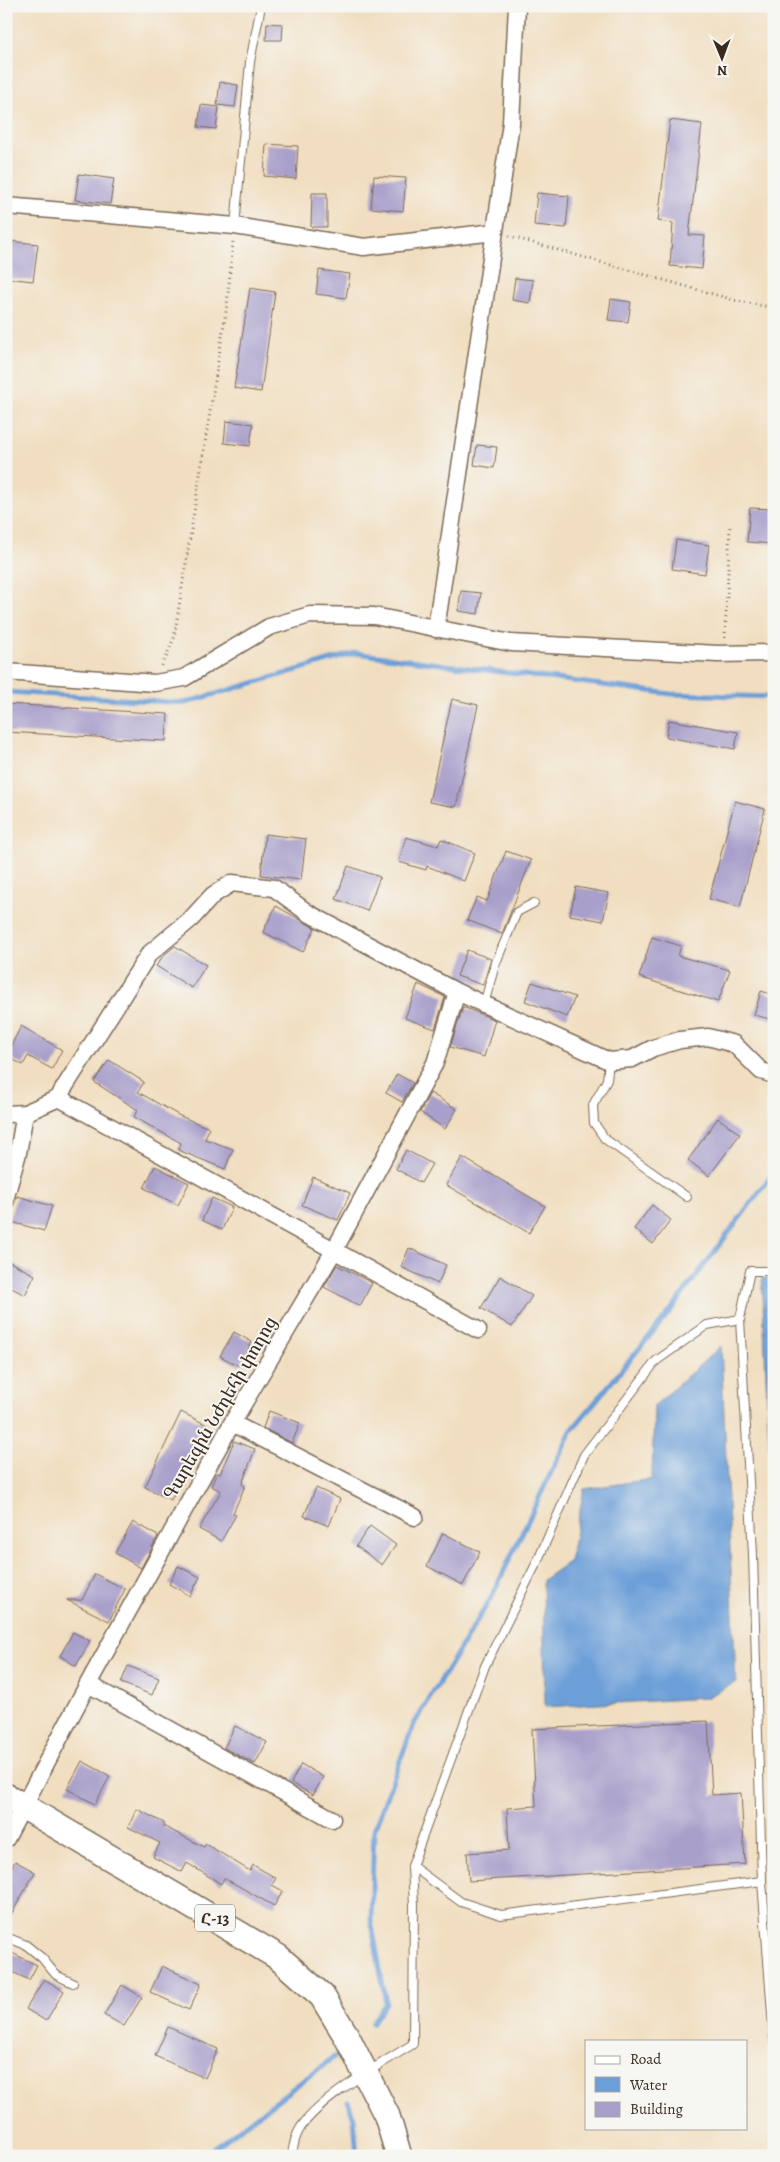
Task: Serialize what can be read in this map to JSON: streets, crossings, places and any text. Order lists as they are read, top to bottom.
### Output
{
  "streets": {
    "main road": ["Հ-13"],
    "street": ["Գարեգին Նժդեհի փողոց"]
  },
  "crossings": [
    ["Գարեգին Նժդեհի փողոց", "Հ-13"]
  ],
  "legend": ["Road", "Water", "Building"],
  "north": "bottom"
}
